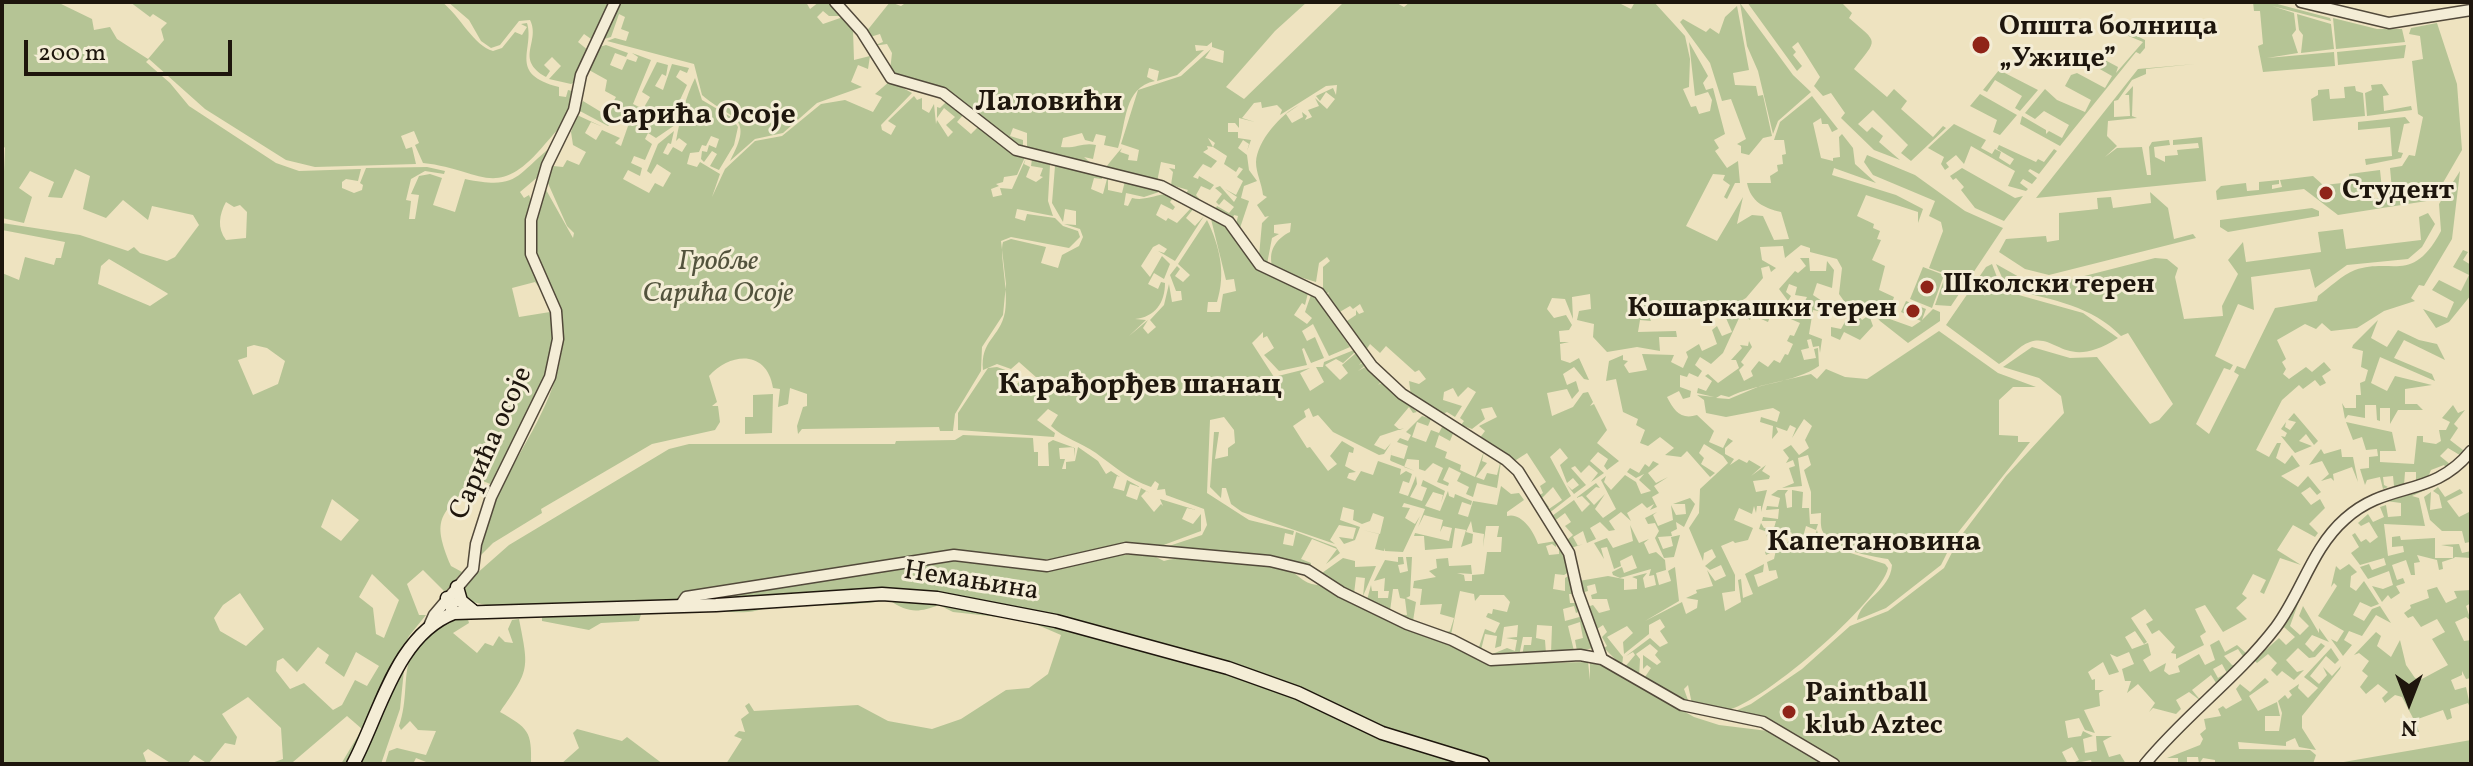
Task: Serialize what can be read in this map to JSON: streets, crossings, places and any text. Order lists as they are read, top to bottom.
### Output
{
  "streets": {
    "main road": ["Немањина"],
    "street": ["Сарића осоје"]
  },
  "crossings": [
    ["Сарића осоје", "Немањина"]
  ],
  "districts": [
    "Лаловићи",
    "Сарића Осоје",
    "Карађорђев шанац",
    "Капетановина"
  ],
  "parks": ["Гробље Сарића Осоје"],
  "places": [
    "Општа болница „Ужице”",
    "Студент",
    "Школски терен",
    "Кошаркашки терен",
    "Paintball klub Aztec"
  ],
  "scale_bar": "200 m",
  "north": "bottom"
}
